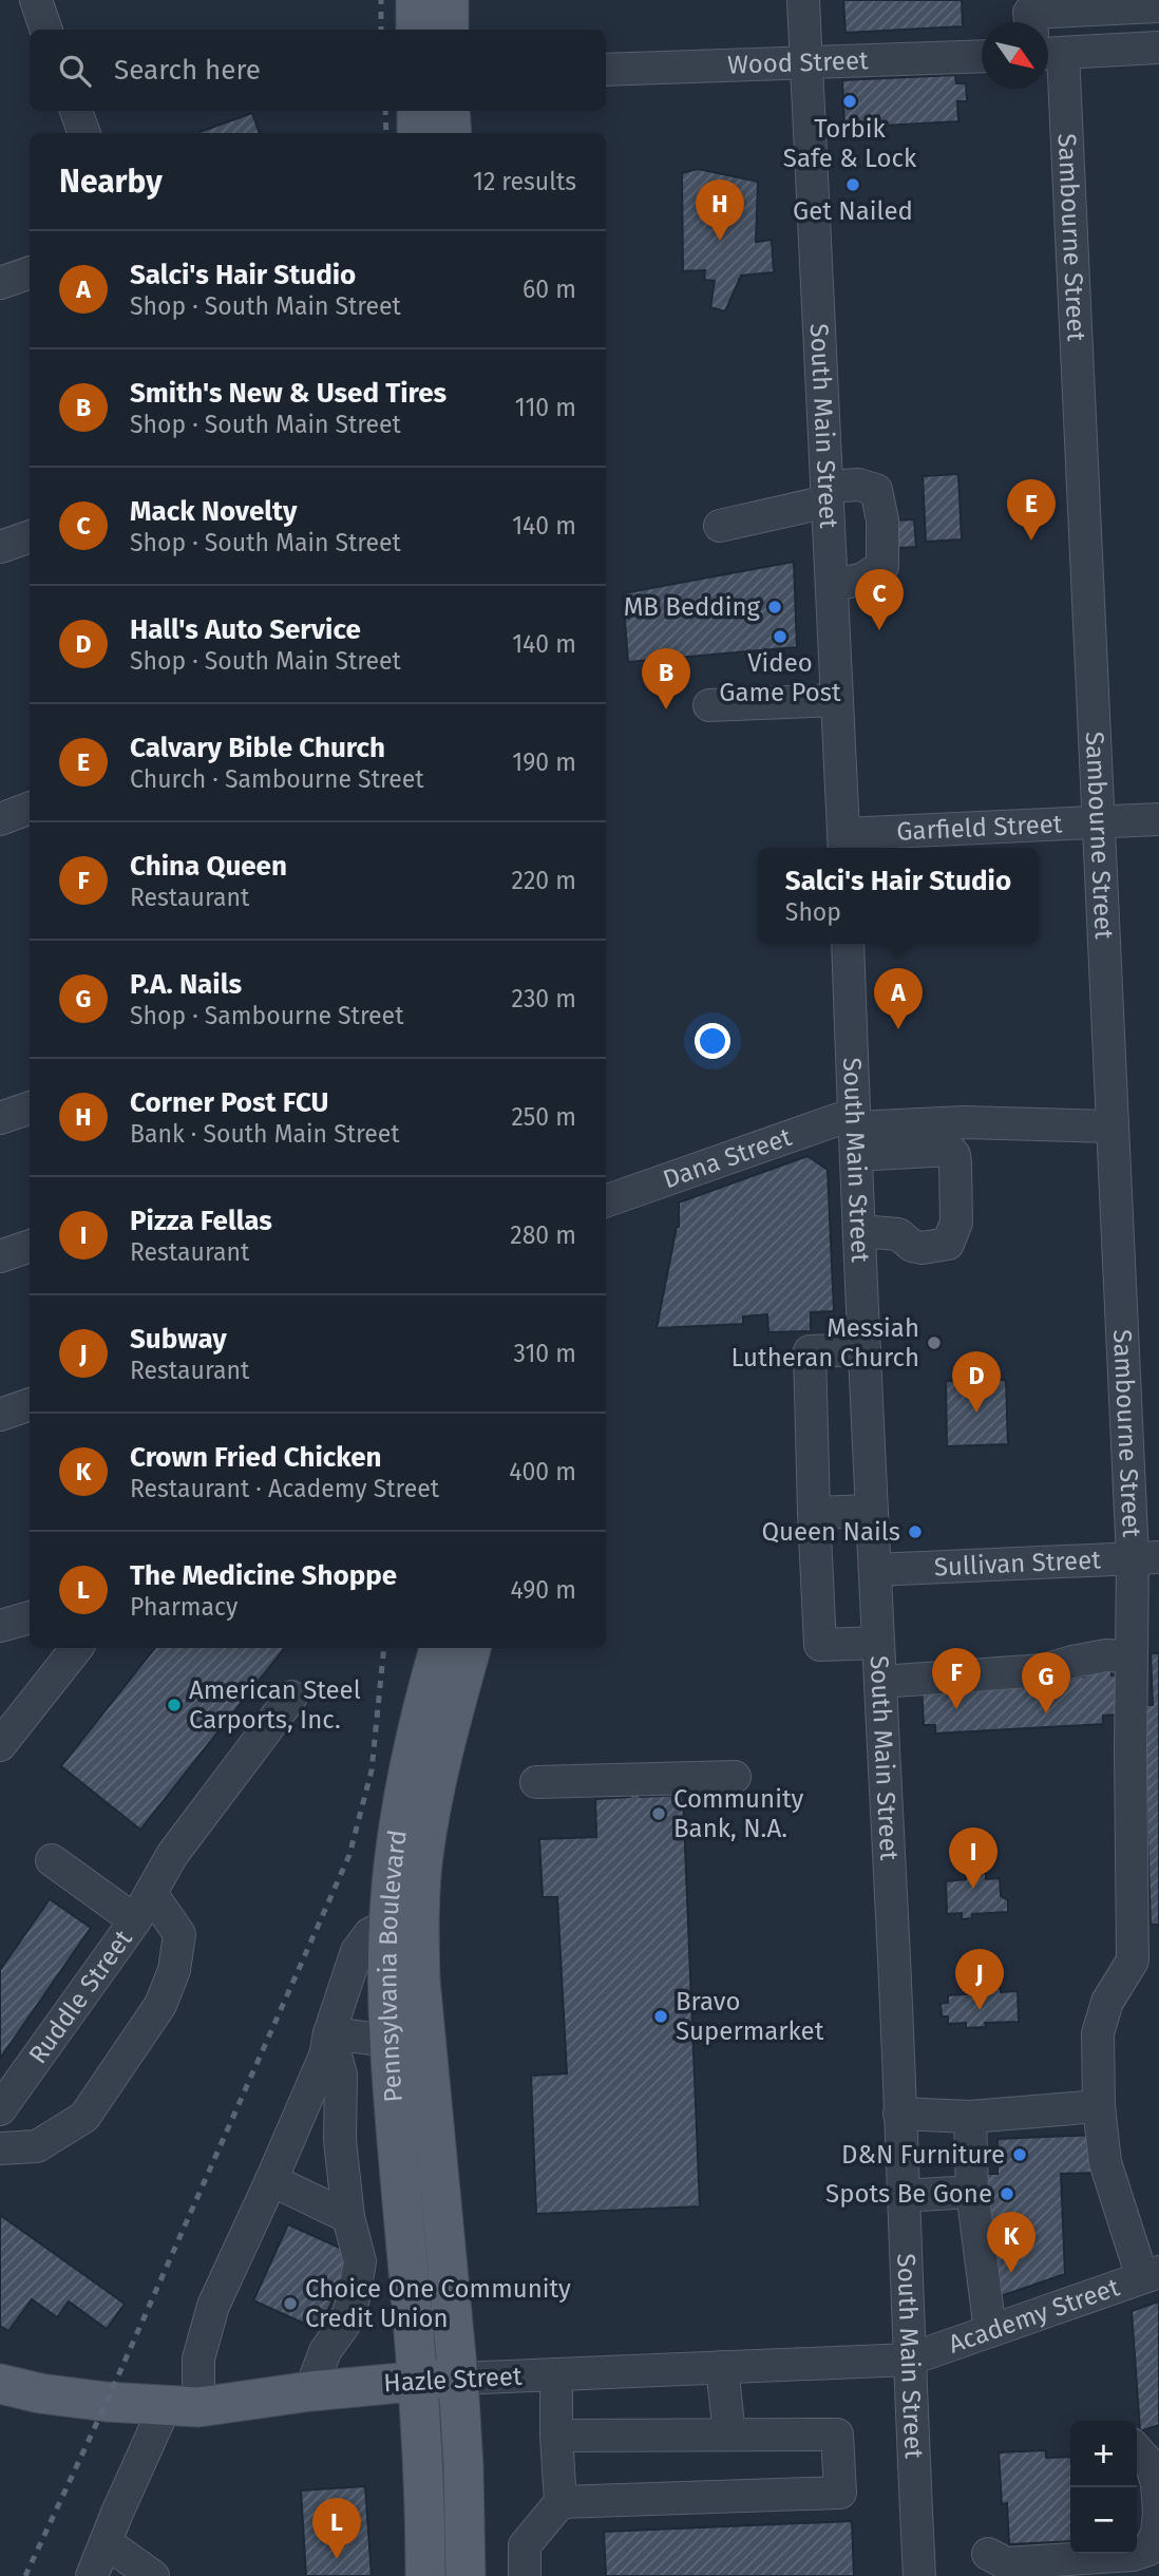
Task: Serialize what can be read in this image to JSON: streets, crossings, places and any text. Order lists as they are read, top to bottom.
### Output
{
  "streets": {
    "main road": ["Pennsylvania Boulevard", "Hazle Street"],
    "street": [
      "Wood Street",
      "Sambourne Street",
      "South Main Street",
      "Garfield Street",
      "Dana Street",
      "Sullivan Street",
      "Ruddle Street",
      "Academy Street"
    ]
  },
  "crossings": [
    ["Wood Street", "South Main Street"],
    ["Sambourne Street", "Garfield Street"],
    ["Sambourne Street", "Sullivan Street"],
    ["Sambourne Street", "Academy Street"],
    ["South Main Street", "Garfield Street"],
    ["South Main Street", "Dana Street"],
    ["South Main Street", "Sullivan Street"],
    ["South Main Street", "Academy Street"],
    ["South Main Street", "Hazle Street"],
    ["Pennsylvania Boulevard", "Hazle Street"],
    ["Academy Street", "Hazle Street"]
  ],
  "places": [
    "Torbik Safe & Lock",
    "Get Nailed",
    "MB Bedding",
    "Video Game Post",
    "Messiah Lutheran Church",
    "Queen Nails",
    "American Steel Carports, Inc.",
    "Community Bank, N.A.",
    "Bravo Supermarket",
    "D&N Furniture",
    "Spots Be Gone",
    "Choice One Community Credit Union"
  ],
  "north": "bottom right",
  "page": {
    "search": "Search here",
    "heading": ["Nearby", "12 results"],
    "pins": [
      "H",
      "E",
      "C",
      "B",
      "A",
      "D",
      "F",
      "G",
      "I",
      "J",
      "K",
      "L"
    ],
    "list": [
      {
        "mark": "A",
        "name": "Salci's Hair Studio",
        "note": "Shop · South Main Street",
        "value": "60 m"
      },
      {
        "mark": "B",
        "name": "Smith's New & Used Tires",
        "note": "Shop · South Main Street",
        "value": "110 m"
      },
      {
        "mark": "C",
        "name": "Mack Novelty",
        "note": "Shop · South Main Street",
        "value": "140 m"
      },
      {
        "mark": "D",
        "name": "Hall's Auto Service",
        "note": "Shop · South Main Street",
        "value": "140 m"
      },
      {
        "mark": "E",
        "name": "Calvary Bible Church",
        "note": "Church · Sambourne Street",
        "value": "190 m"
      },
      {
        "mark": "F",
        "name": "China Queen",
        "note": "Restaurant",
        "value": "220 m"
      },
      {
        "mark": "G",
        "name": "P.A. Nails",
        "note": "Shop · Sambourne Street",
        "value": "230 m"
      },
      {
        "mark": "H",
        "name": "Corner Post FCU",
        "note": "Bank · South Main Street",
        "value": "250 m"
      },
      {
        "mark": "I",
        "name": "Pizza Fellas",
        "note": "Restaurant",
        "value": "280 m"
      },
      {
        "mark": "J",
        "name": "Subway",
        "note": "Restaurant",
        "value": "310 m"
      },
      {
        "mark": "K",
        "name": "Crown Fried Chicken",
        "note": "Restaurant · Academy Street",
        "value": "400 m"
      },
      {
        "mark": "L",
        "name": "The Medicine Shoppe",
        "note": "Pharmacy",
        "value": "490 m"
      }
    ],
    "popup": ["Salci's Hair Studio", "Shop"],
    "map_buttons": ["+", "−"]
  }
}
